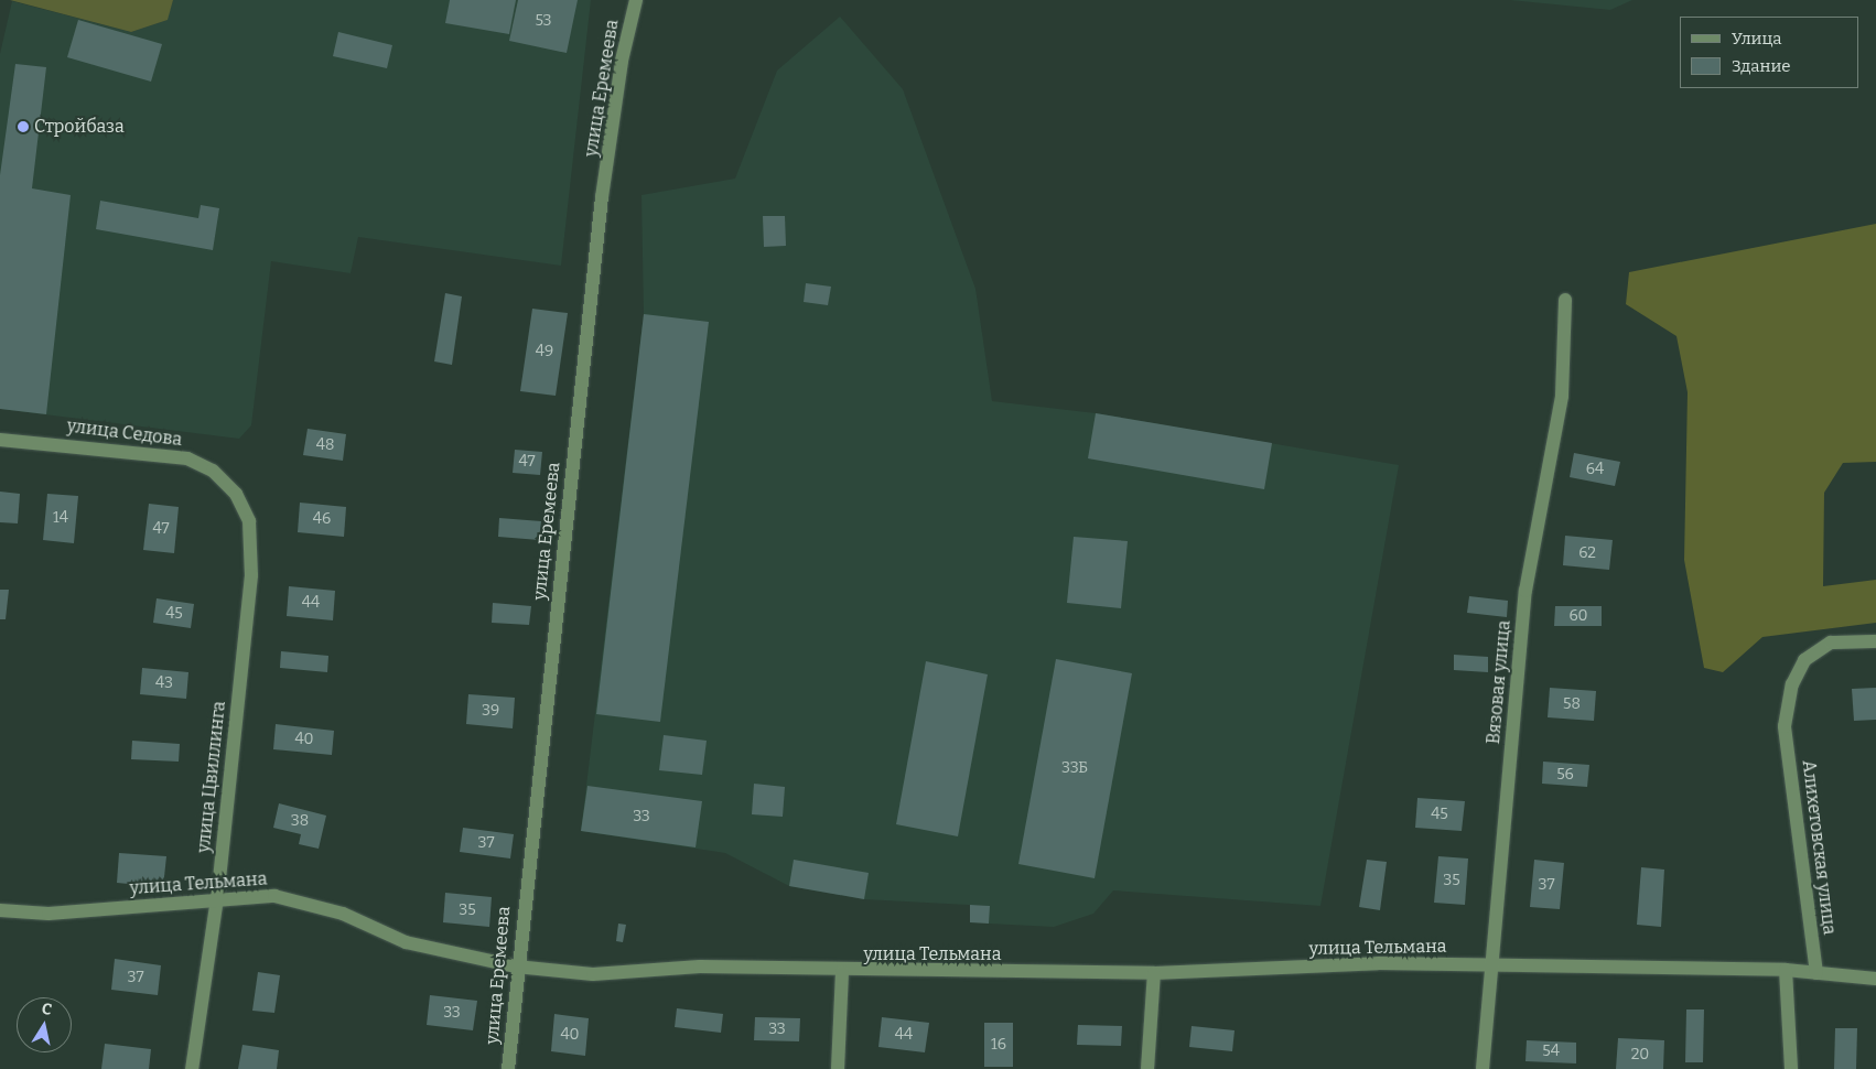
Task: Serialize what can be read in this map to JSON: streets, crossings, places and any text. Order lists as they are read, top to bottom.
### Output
{
  "streets": {
    "street": [
      "улица Еремеева",
      "улица Седова",
      "Вязовая улица",
      "улица Цвиллинга",
      "Алихетовская улица",
      "улица Тельмана"
    ]
  },
  "crossings": [
    ["улица Еремеева", "улица Тельмана"],
    ["улица Седова", "улица Цвиллинга"],
    ["Вязовая улица", "улица Тельмана"],
    ["улица Цвиллинга", "улица Тельмана"],
    ["Алихетовская улица", "улица Тельмана"]
  ],
  "places": ["Стройбаза"],
  "house_numbers": [
    "53",
    "49",
    "48",
    "47",
    "64",
    "14",
    "46",
    "47",
    "62",
    "44",
    "45",
    "60",
    "43",
    "58",
    "39",
    "40",
    "33Б",
    "56",
    "45",
    "33",
    "38",
    "37",
    "35",
    "37",
    "35",
    "37",
    "33",
    "33",
    "40",
    "44",
    "16",
    "54",
    "20"
  ],
  "legend": ["Улица", "Здание"],
  "north": "top"
}
